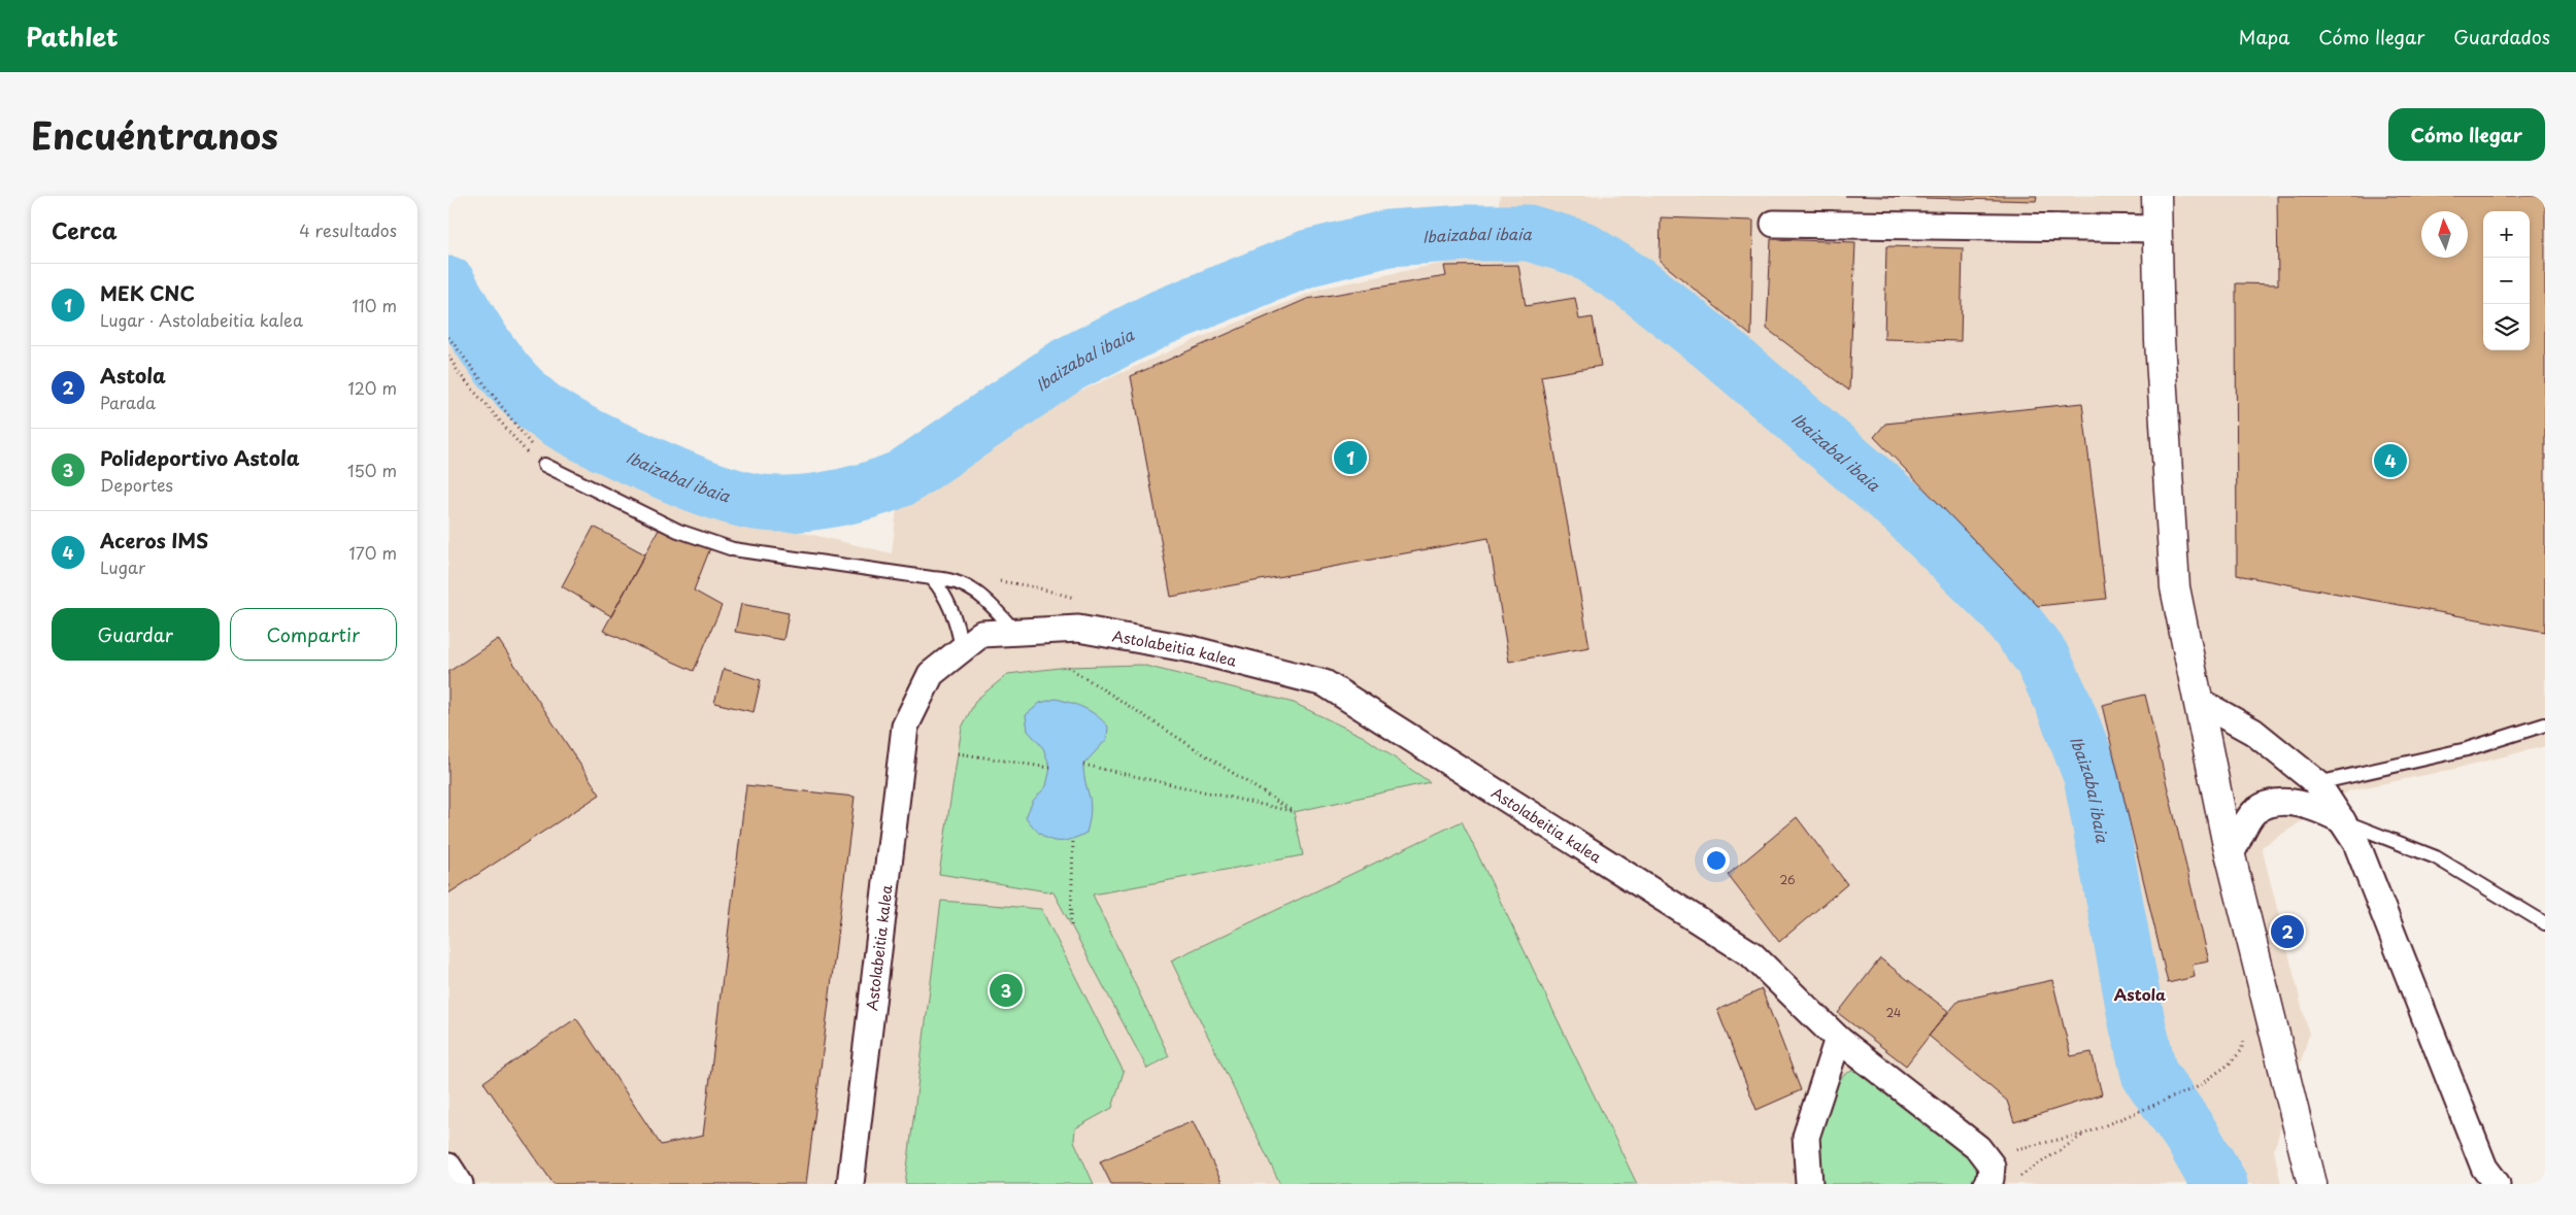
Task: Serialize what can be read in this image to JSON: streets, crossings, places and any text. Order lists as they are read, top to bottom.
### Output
{
  "streets": {
    "street": ["Astolabeitia kalea"]
  },
  "districts": ["Astola"],
  "water": ["Ibaizabal ibaia"],
  "house_numbers": ["26", "24"],
  "north": "top",
  "page": {
    "header": "Pathlet",
    "nav": ["Mapa", "Cómo llegar", "Guardados"],
    "title": "Encuéntranos",
    "buttons": [
      "Cómo llegar",
      ["Guardar", "Compartir"]
    ],
    "heading": ["Cerca", "4 resultados"],
    "map_buttons": ["+", "−"],
    "list": [
      {
        "mark": "1",
        "name": "MEK CNC",
        "note": "Lugar · Astolabeitia kalea",
        "value": "110 m"
      },
      {
        "mark": "2",
        "name": "Astola",
        "note": "Parada",
        "value": "120 m"
      },
      {
        "mark": "3",
        "name": "Polideportivo Astola",
        "note": "Deportes",
        "value": "150 m"
      },
      {
        "mark": "4",
        "name": "Aceros IMS",
        "note": "Lugar",
        "value": "170 m"
      }
    ],
    "pins": [
      "1",
      "4",
      "2",
      "3"
    ]
  }
}
